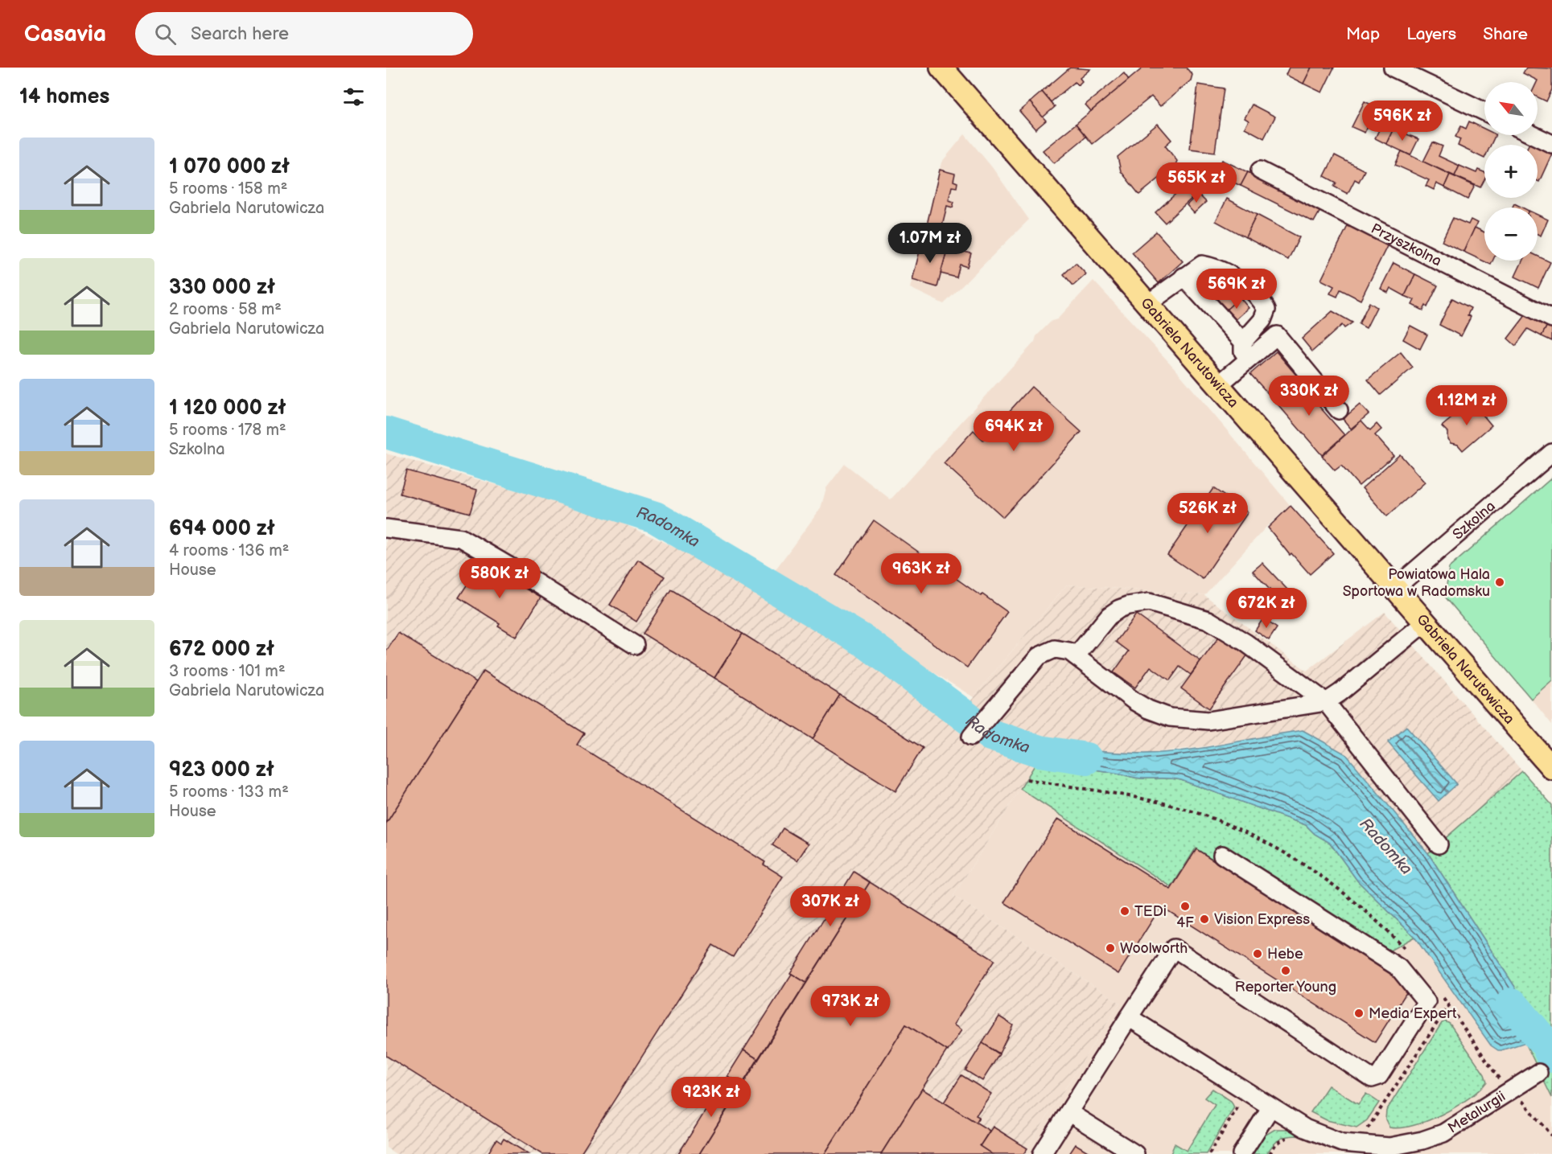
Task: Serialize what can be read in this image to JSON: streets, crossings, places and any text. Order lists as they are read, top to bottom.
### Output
{
  "streets": {
    "main road": ["Gabriela Narutowicza"],
    "street": ["Przyszkolna", "Szkolna", "Metalurgii"]
  },
  "crossings": [
    ["Gabriela Narutowicza", "Szkolna"]
  ],
  "water": ["Radomka"],
  "places": [
    "Powiatowa Hala Sportowa w Radomsku",
    "4F",
    "TEDi",
    "Vision Express",
    "Woolworth",
    "Hebe",
    "Reporter Young",
    "Media Expert"
  ],
  "north": "top left",
  "page": {
    "header": "Casavia",
    "search": "Search here",
    "nav": ["Map", "Layers", "Share"],
    "heading": "14 homes",
    "map_buttons": ["+", "−"],
    "price": [
      "596K zł",
      "565K zł",
      "1.07M zł",
      "569K zł",
      "330K zł",
      "1.12M zł",
      "694K zł",
      "526K zł",
      "963K zł",
      "580K zł",
      "672K zł",
      "307K zł",
      "973K zł",
      "923K zł"
    ],
    "list": [
      {
        "name": "1 070 000 zł",
        "note": "5 rooms · 158 m² · Gabriela Narutowicza"
      },
      {
        "name": "330 000 zł",
        "note": "2 rooms · 58 m² · Gabriela Narutowicza"
      },
      {
        "name": "1 120 000 zł",
        "note": "5 rooms · 178 m² · Szkolna"
      },
      {
        "name": "694 000 zł",
        "note": "4 rooms · 136 m² · House"
      },
      {
        "name": "672 000 zł",
        "note": "3 rooms · 101 m² · Gabriela Narutowicza"
      },
      {
        "name": "923 000 zł",
        "note": "5 rooms · 133 m² · House"
      }
    ]
  }
}
